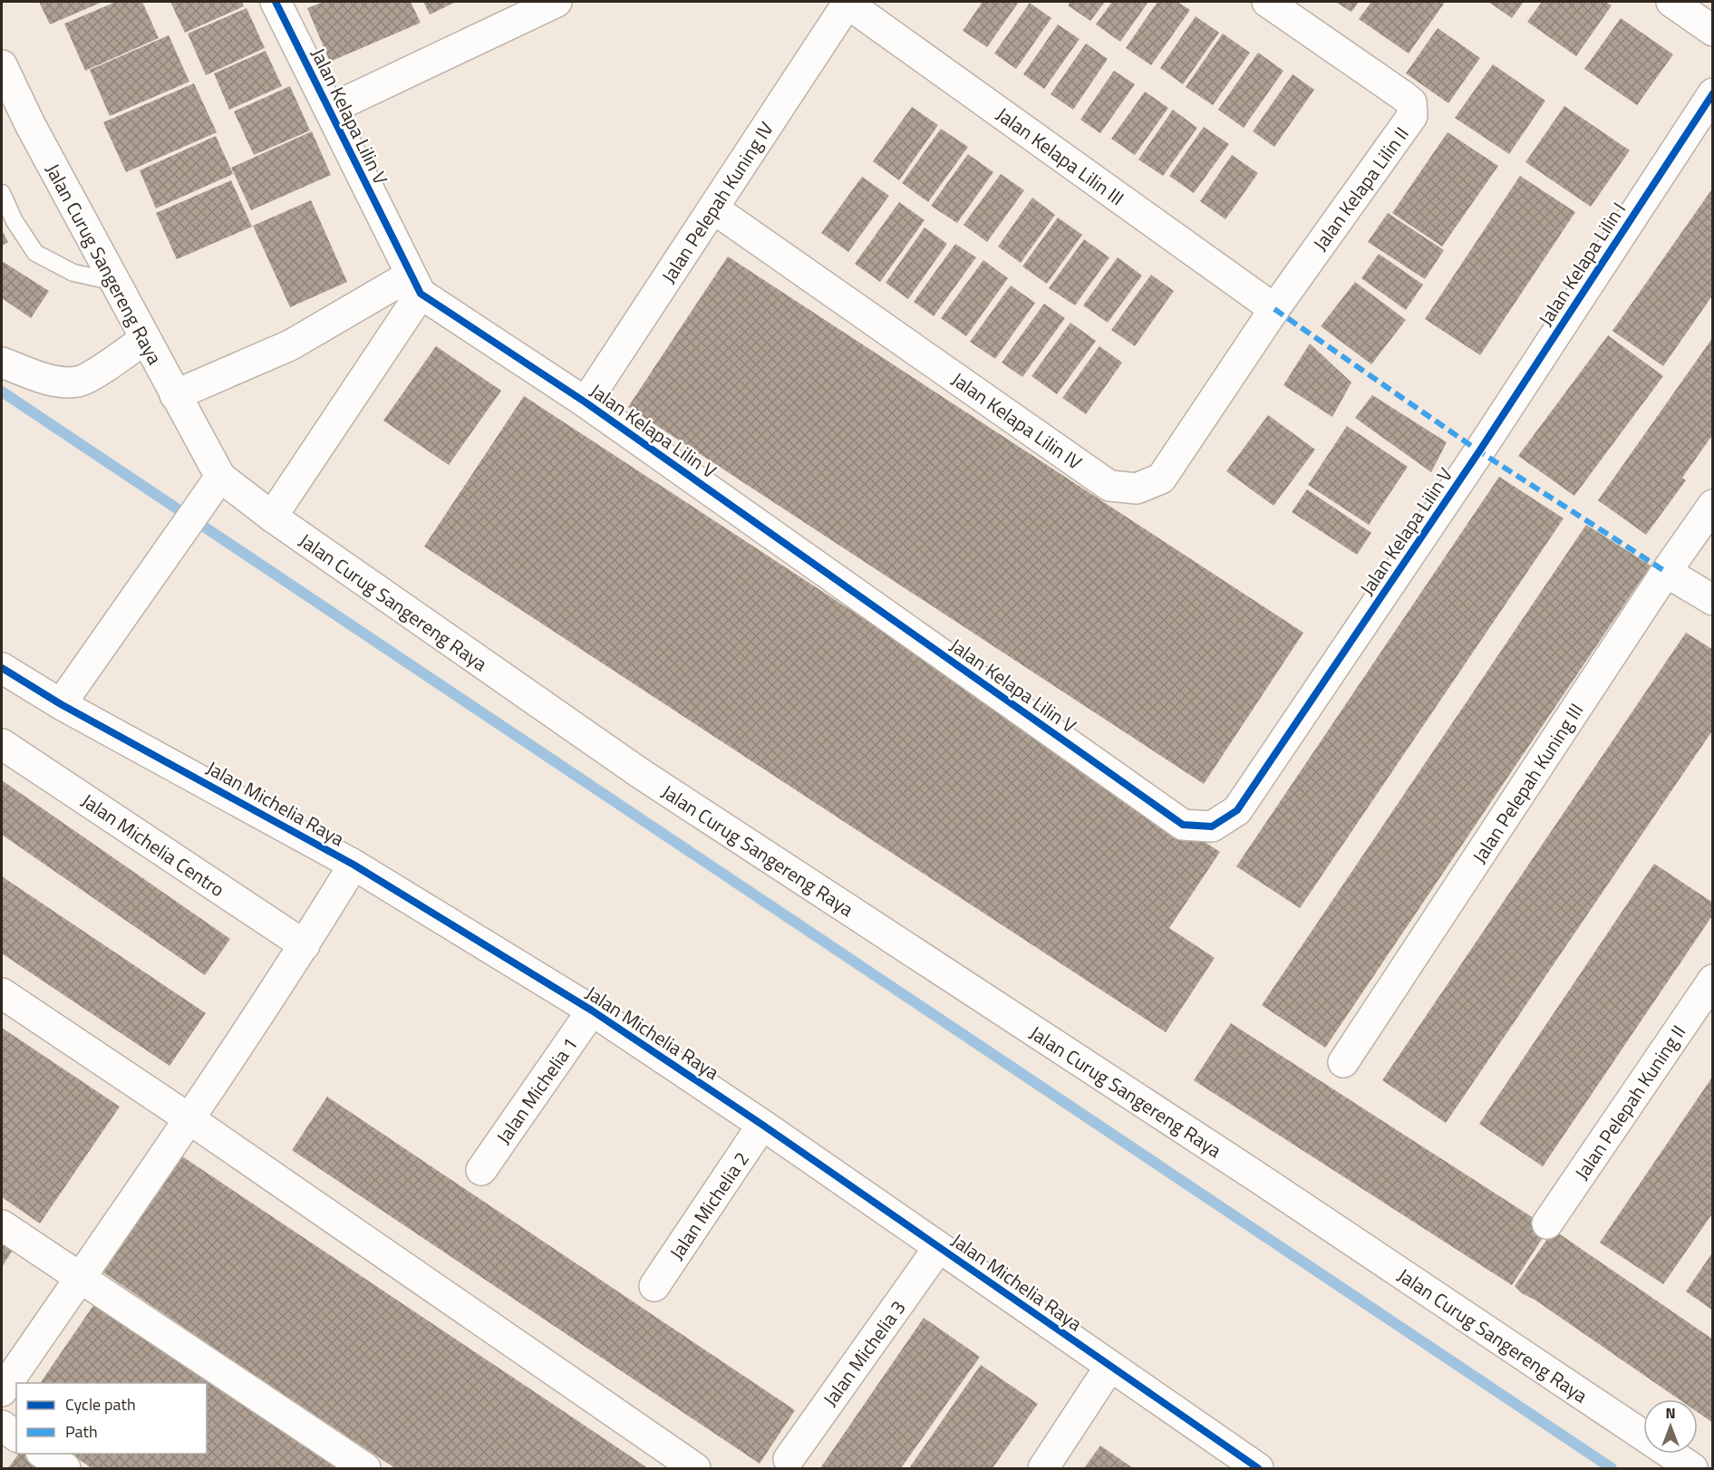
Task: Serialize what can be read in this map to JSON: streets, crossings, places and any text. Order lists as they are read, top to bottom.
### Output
{
  "streets": {
    "street": [
      "Jalan Kelapa Lilin V",
      "Jalan Kelapa Lilin III",
      "Jalan Kelapa Lilin II",
      "Jalan Pelepah Kuning IV",
      "Jalan Curug Sangereng Raya",
      "Jalan Kelapa Lilin I",
      "Jalan Kelapa Lilin IV",
      "Jalan Pelepah Kuning III",
      "Jalan Michelia Raya",
      "Jalan Michelia Centro",
      "Jalan Michelia 1",
      "Jalan Pelepah Kuning II",
      "Jalan Michelia 2",
      "Jalan Michelia 3"
    ]
  },
  "crossings": [
    ["Jalan Kelapa Lilin V", "Jalan Pelepah Kuning IV"],
    ["Jalan Kelapa Lilin V", "Jalan Kelapa Lilin I"],
    ["Jalan Kelapa Lilin III", "Jalan Kelapa Lilin II"],
    ["Jalan Kelapa Lilin III", "Jalan Pelepah Kuning IV"],
    ["Jalan Kelapa Lilin III", "Jalan Kelapa Lilin IV"],
    ["Jalan Kelapa Lilin II", "Jalan Kelapa Lilin IV"],
    ["Jalan Pelepah Kuning IV", "Jalan Kelapa Lilin IV"],
    ["Jalan Michelia Raya", "Jalan Michelia 1"],
    ["Jalan Michelia Raya", "Jalan Michelia 2"],
    ["Jalan Michelia Raya", "Jalan Michelia 3"]
  ],
  "legend": ["Cycle path", "Path"],
  "north": "top"
}
